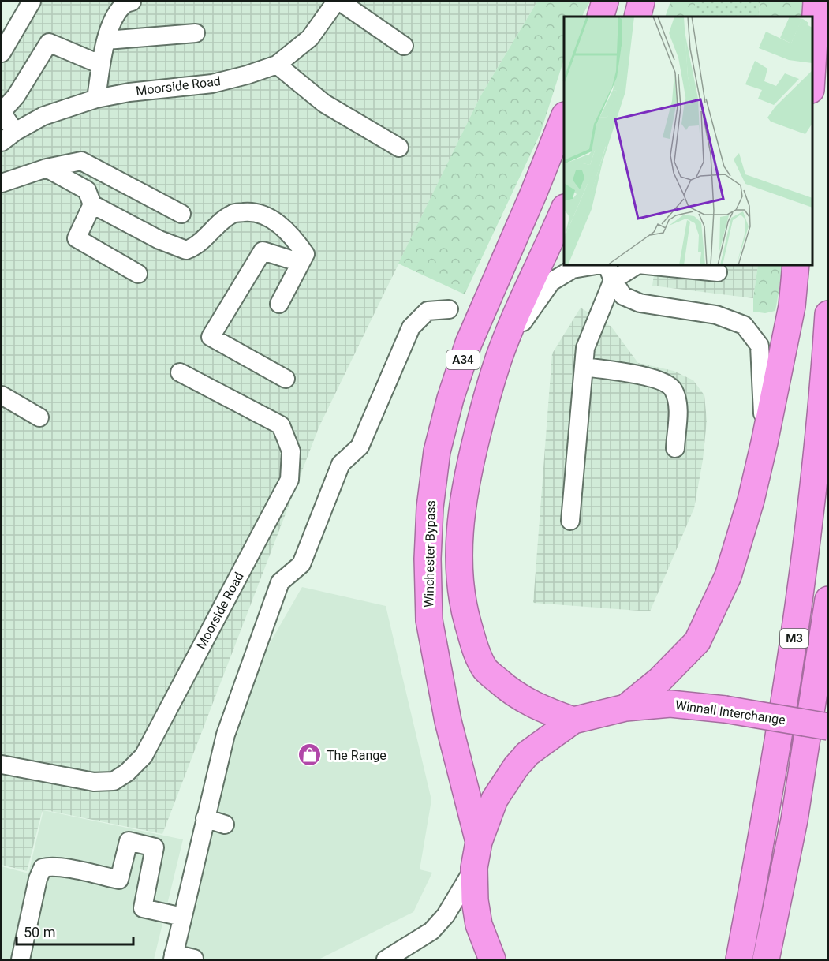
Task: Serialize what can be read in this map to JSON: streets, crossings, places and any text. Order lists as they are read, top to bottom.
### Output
{
  "streets": {
    "highway": [
      "A34",
      "Winchester Bypass",
      "M3",
      "Winnall Interchange"
    ],
    "street": ["Moorside Road"]
  },
  "crossings": [
    ["A34", "Winnall Interchange"],
    ["Winchester Bypass", "Winnall Interchange"]
  ],
  "places": {
    "shop": ["The Range"]
  },
  "scale_bar": "50 m"
}
